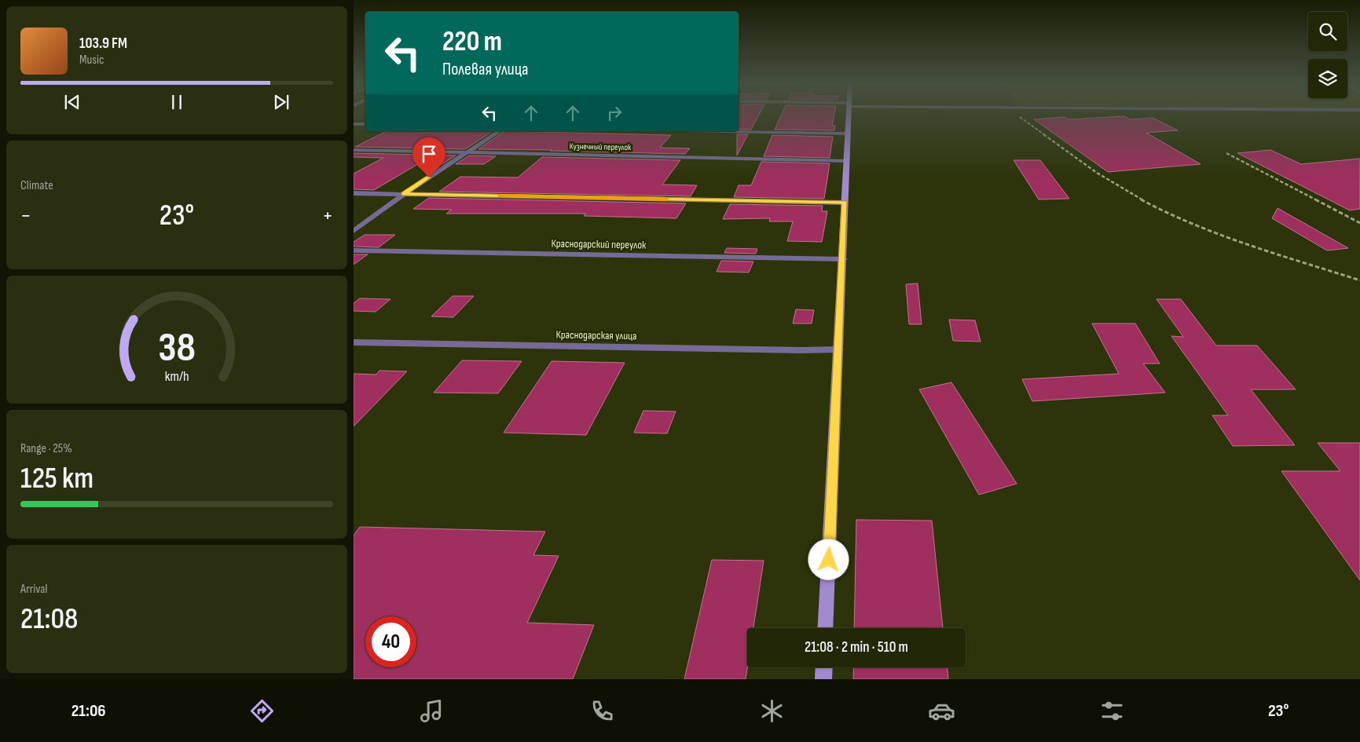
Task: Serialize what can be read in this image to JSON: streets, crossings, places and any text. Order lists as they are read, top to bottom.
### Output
{
  "streets": {
    "street": ["Кузнечный переулок", "Краснодарский переулок", "Краснодарская улица"]
  },
  "page": {
    "turn": ["220 m", "Полевая улица"],
    "song": ["103.9 FM", "Music"],
    "tile": [
      "Climate",
      ["Range · 25%", "125 km"],
      ["Arrival", "21:08"]
    ],
    "heat": ["−", "23°", "+"],
    "limit": "40",
    "trip": "21:08 · 2 min · 510 m",
    "tabs": ["21:06", "23°"],
    "gauge": ["38", "km/h"]
  }
}
